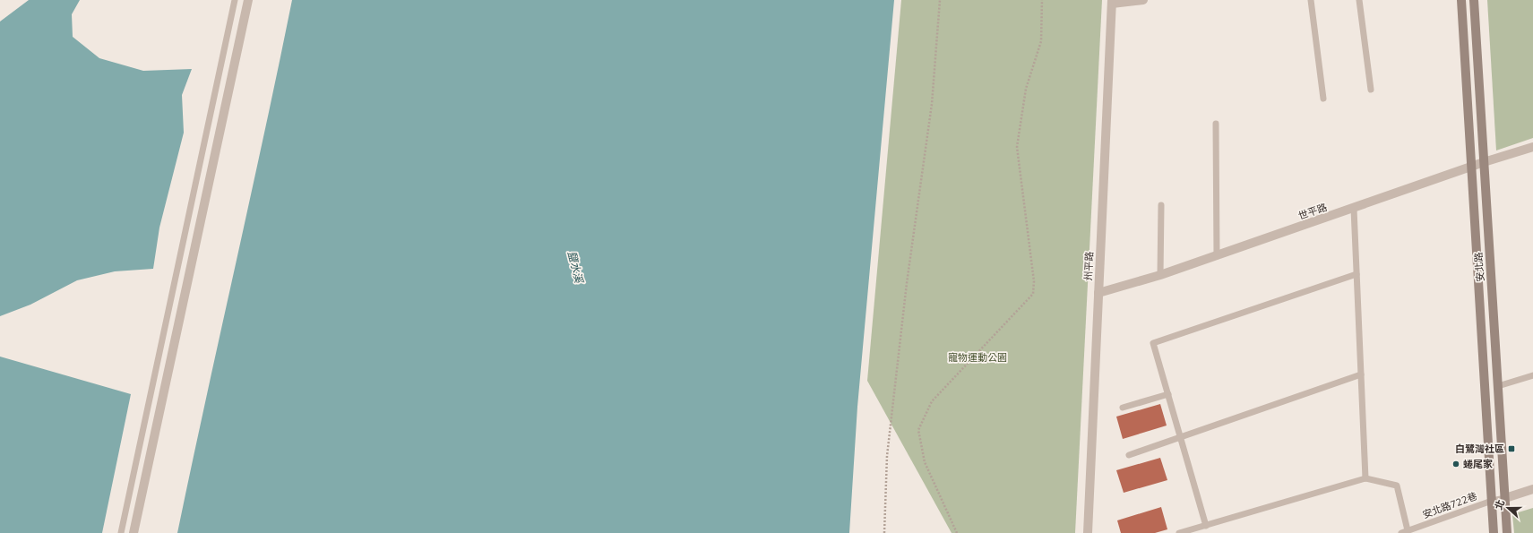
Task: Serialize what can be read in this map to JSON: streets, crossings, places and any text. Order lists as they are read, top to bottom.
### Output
{
  "streets": {
    "street": ["世平路", "州平路", "安北路"],
    "lane": ["安北路722巷"]
  },
  "crossings": [
    ["世平路", "州平路"],
    ["世平路", "安北路"],
    ["安北路", "安北路722巷"]
  ],
  "water": ["鹽水溪"],
  "parks": ["寵物運動公園"],
  "places": {
    "transit": ["白鷺灣社區"],
    "other": ["蜷尾家"]
  },
  "north": "left"
}
